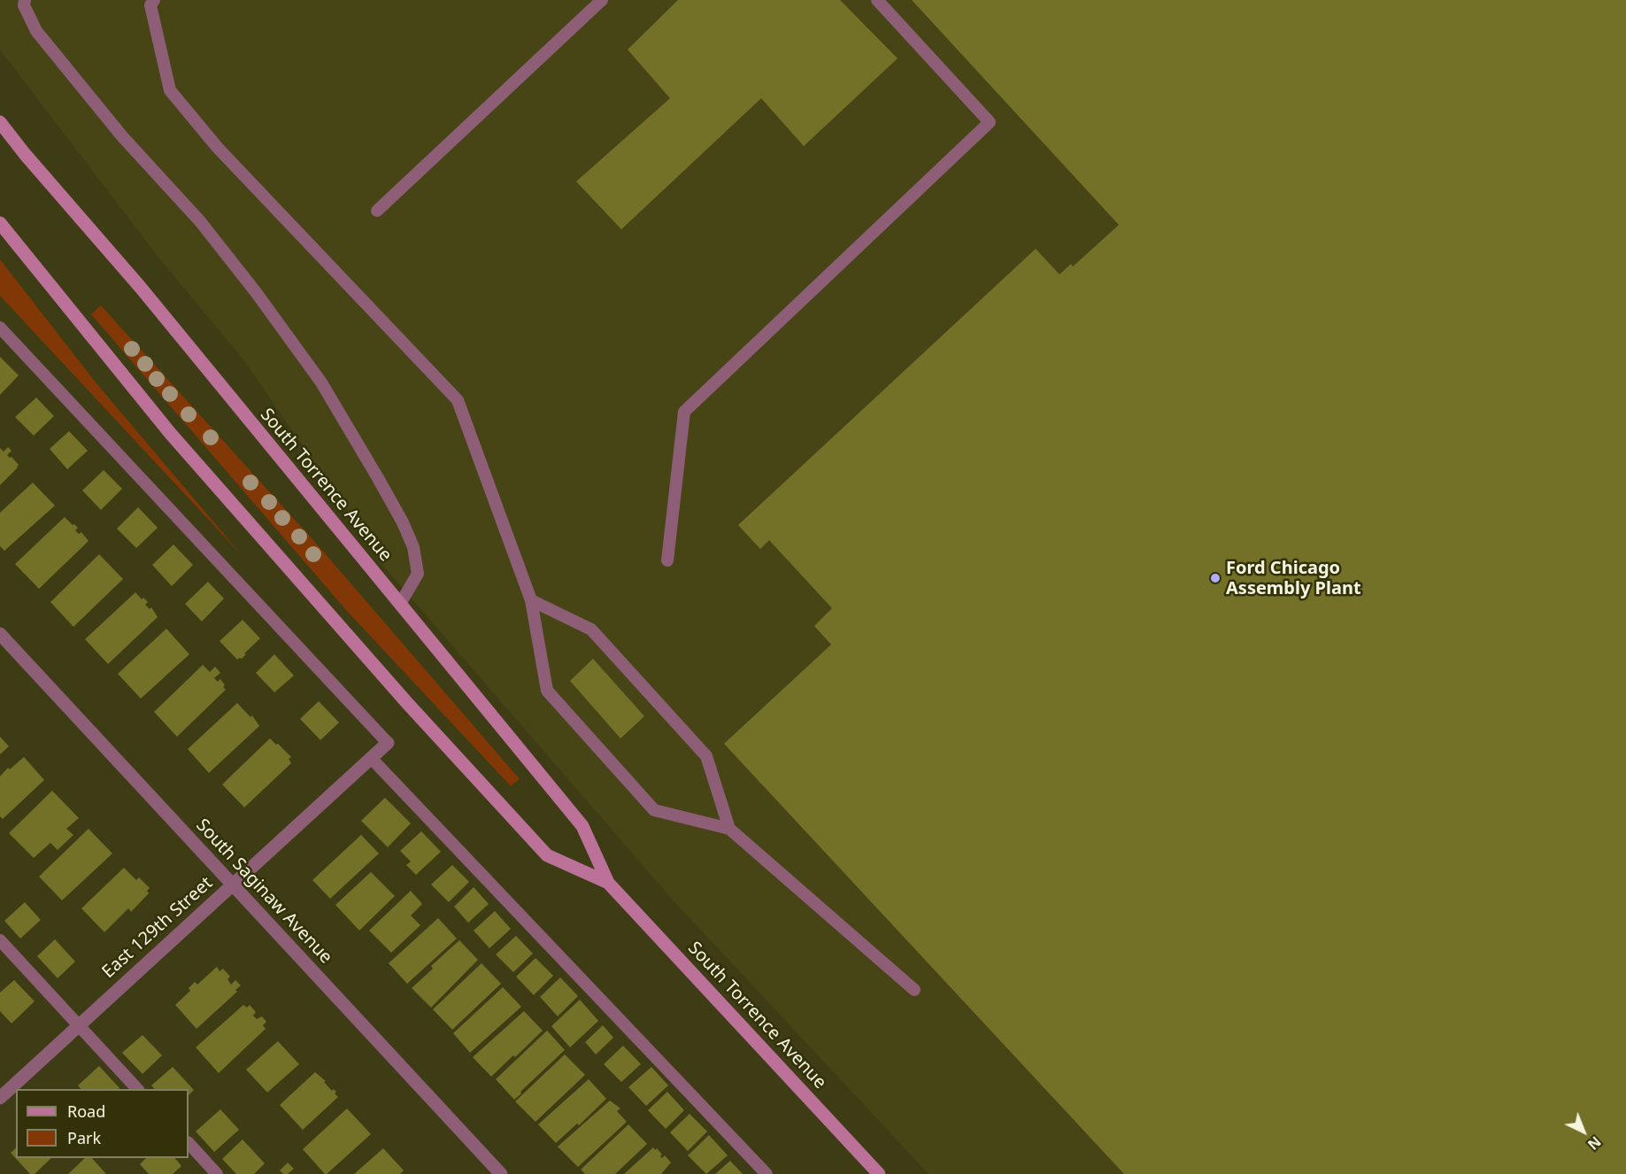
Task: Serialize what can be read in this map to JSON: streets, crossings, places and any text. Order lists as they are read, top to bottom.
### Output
{
  "streets": {
    "main road": ["South Torrence Avenue"],
    "street": ["South Saginaw Avenue", "East 129th Street"]
  },
  "crossings": [
    ["South Saginaw Avenue", "East 129th Street"]
  ],
  "places": ["Ford Chicago Assembly Plant"],
  "legend": ["Road", "Park"],
  "north": "bottom right"
}
